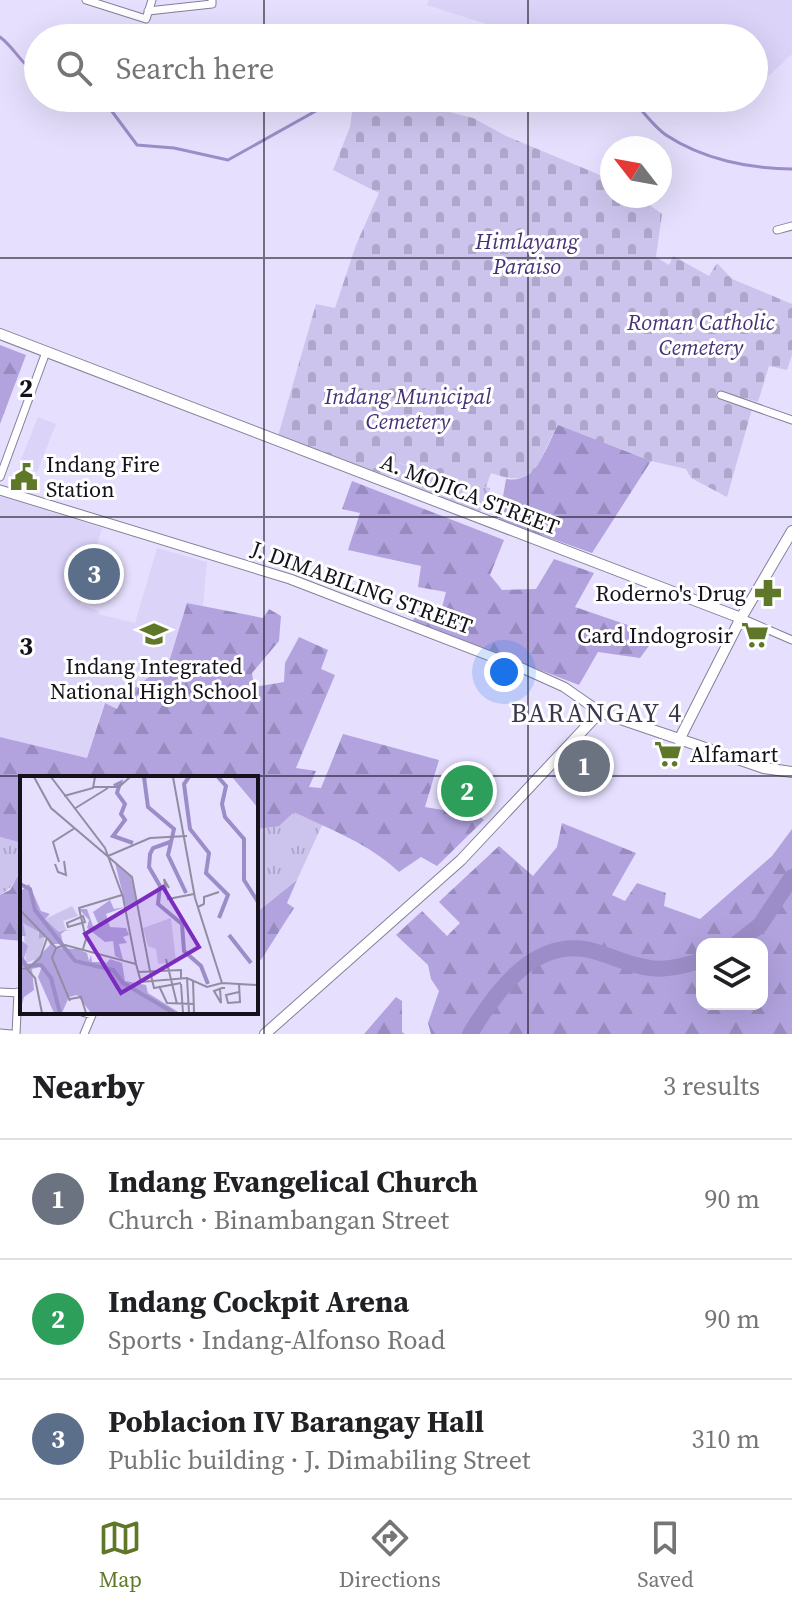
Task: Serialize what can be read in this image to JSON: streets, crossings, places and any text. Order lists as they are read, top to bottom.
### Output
{
  "streets": {
    "main road": ["A. MOJICA STREET", "J. DIMABILING STREET"]
  },
  "districts": ["BARANGAY 4"],
  "parks": ["Himlayang Paraiso", "Roman Catholic Cemetery", "Indang Municipal Cemetery"],
  "places": {
    "public building": ["Indang Fire Station"],
    "pharmacy": ["Roderno's Drug"],
    "school or university": ["Indang Integrated National High School"],
    "supermarket": ["Card Indogrosir", "Alfamart"]
  },
  "north": "top left",
  "page": {
    "search": "Search here",
    "pins": ["3", "1", "2"],
    "heading": ["Nearby", "3 results"],
    "list": [
      {
        "mark": "1",
        "name": "Indang Evangelical Church",
        "note": "Church · Binambangan Street",
        "value": "90 m"
      },
      {
        "mark": "2",
        "name": "Indang Cockpit Arena",
        "note": "Sports · Indang-Alfonso Road",
        "value": "90 m"
      },
      {
        "mark": "3",
        "name": "Poblacion IV Barangay Hall",
        "note": "Public building · J. Dimabiling Street",
        "value": "310 m"
      }
    ],
    "nav": ["Map", "Directions", "Saved"]
  },
  "grid": {
    "rows": ["2", "3"]
  }
}
